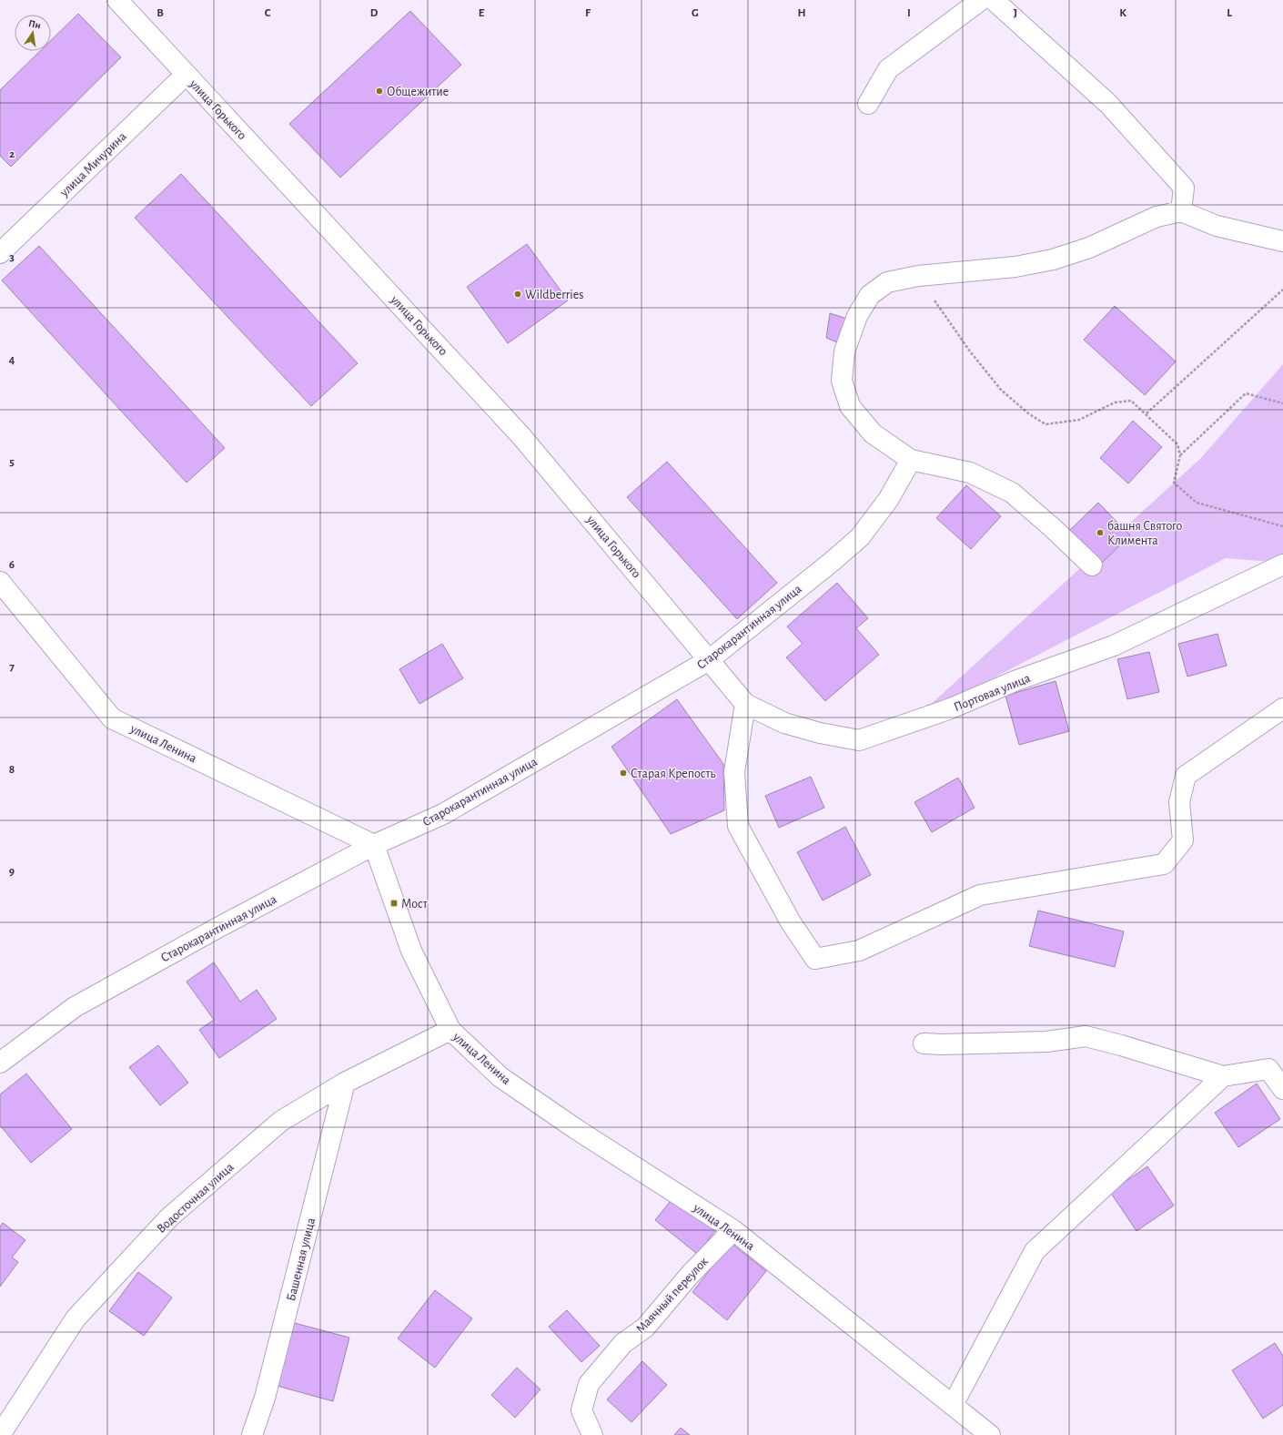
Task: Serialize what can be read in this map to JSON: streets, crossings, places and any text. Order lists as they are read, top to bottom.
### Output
{
  "streets": {
    "street": [
      "улица Горького",
      "улица Мичурина",
      "Старокарантинная улица",
      "Портовая улица",
      "улица Ленина",
      "Водосточная улица",
      "Башенная улица",
      "Маячный переулок"
    ]
  },
  "crossings": [
    ["улица Горького", "улица Мичурина"],
    ["улица Горького", "Старокарантинная улица"],
    ["улица Горького", "Портовая улица"],
    ["Старокарантинная улица", "Портовая улица"],
    ["Старокарантинная улица", "улица Ленина"],
    ["улица Ленина", "Водосточная улица"],
    ["улица Ленина", "Маячный переулок"],
    ["Водосточная улица", "Башенная улица"]
  ],
  "places": {
    "other": [
      "Общежитие",
      "Wildberries",
      "башня Святого Климента",
      "Старая Крепость"
    ],
    "transit": ["Мост"]
  },
  "north": "top",
  "grid": {
    "columns": [
      "B",
      "C",
      "D",
      "E",
      "F",
      "G",
      "H",
      "I",
      "J",
      "K",
      "L"
    ],
    "rows": [
      "2",
      "3",
      "4",
      "5",
      "6",
      "7",
      "8",
      "9"
    ]
  }
}
